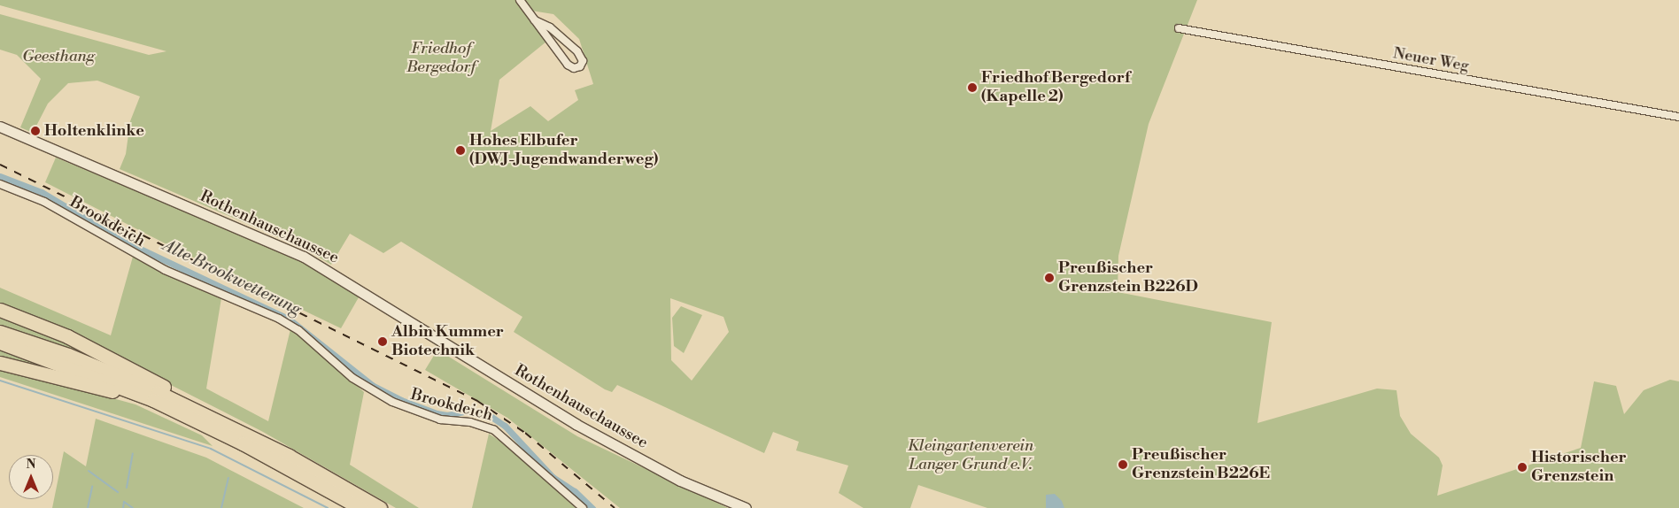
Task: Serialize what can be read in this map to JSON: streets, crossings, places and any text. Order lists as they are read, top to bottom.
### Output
{
  "streets": {
    "main road": ["Rothenhauschaussee"],
    "street": ["Neuer Weg", "Brookdeich"]
  },
  "water": ["Alte Brookwetterung"],
  "parks": ["Friedhof Bergedorf", "Geesthang", "Kleingartenverein Langer Grund e.V."],
  "places": [
    "Friedhof Bergedorf (Kapelle 2)",
    "Holtenklinke",
    "Hohes Elbufer (DWJ-Jugendwanderweg)",
    "Preußischer Grenzstein B226D",
    "Albin Kummer Biotechnik",
    "Preußischer Grenzstein B226E",
    "Historischer Grenzstein"
  ],
  "north": "top"
}
